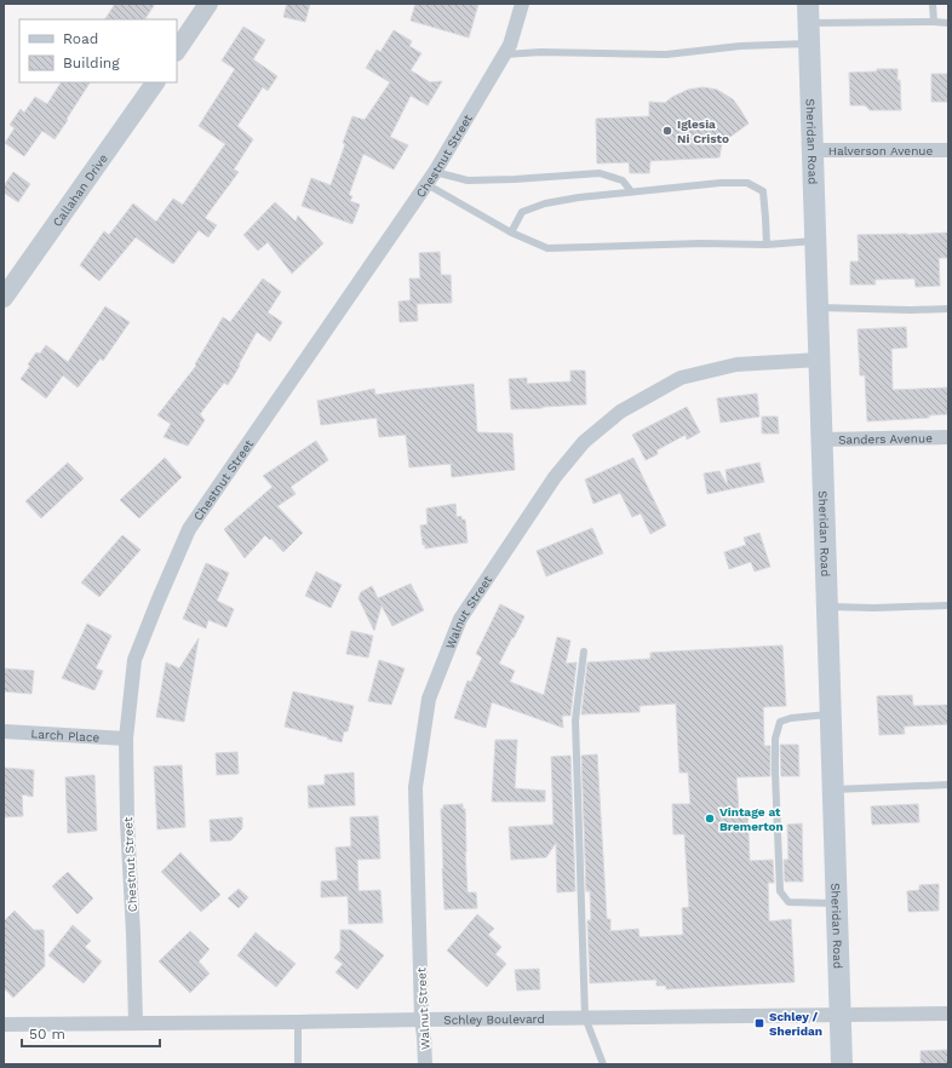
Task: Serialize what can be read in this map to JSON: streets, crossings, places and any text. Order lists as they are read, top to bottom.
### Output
{
  "streets": {
    "main road": ["Sheridan Road"],
    "street": [
      "Halverson Avenue",
      "Chestnut Street",
      "Callahan Drive",
      "Sanders Avenue",
      "Walnut Street",
      "Larch Place",
      "Schley Boulevard"
    ]
  },
  "crossings": [
    ["Sheridan Road", "Halverson Avenue"],
    ["Sheridan Road", "Sanders Avenue"],
    ["Sheridan Road", "Walnut Street"],
    ["Sheridan Road", "Schley Boulevard"],
    ["Chestnut Street", "Larch Place"],
    ["Chestnut Street", "Schley Boulevard"],
    ["Walnut Street", "Schley Boulevard"]
  ],
  "places": {
    "other": ["Iglesia Ni Cristo", "Vintage at Bremerton"],
    "transit": ["Schley / Sheridan"]
  },
  "legend": ["Road", "Building"],
  "scale_bar": "50 m"
}
